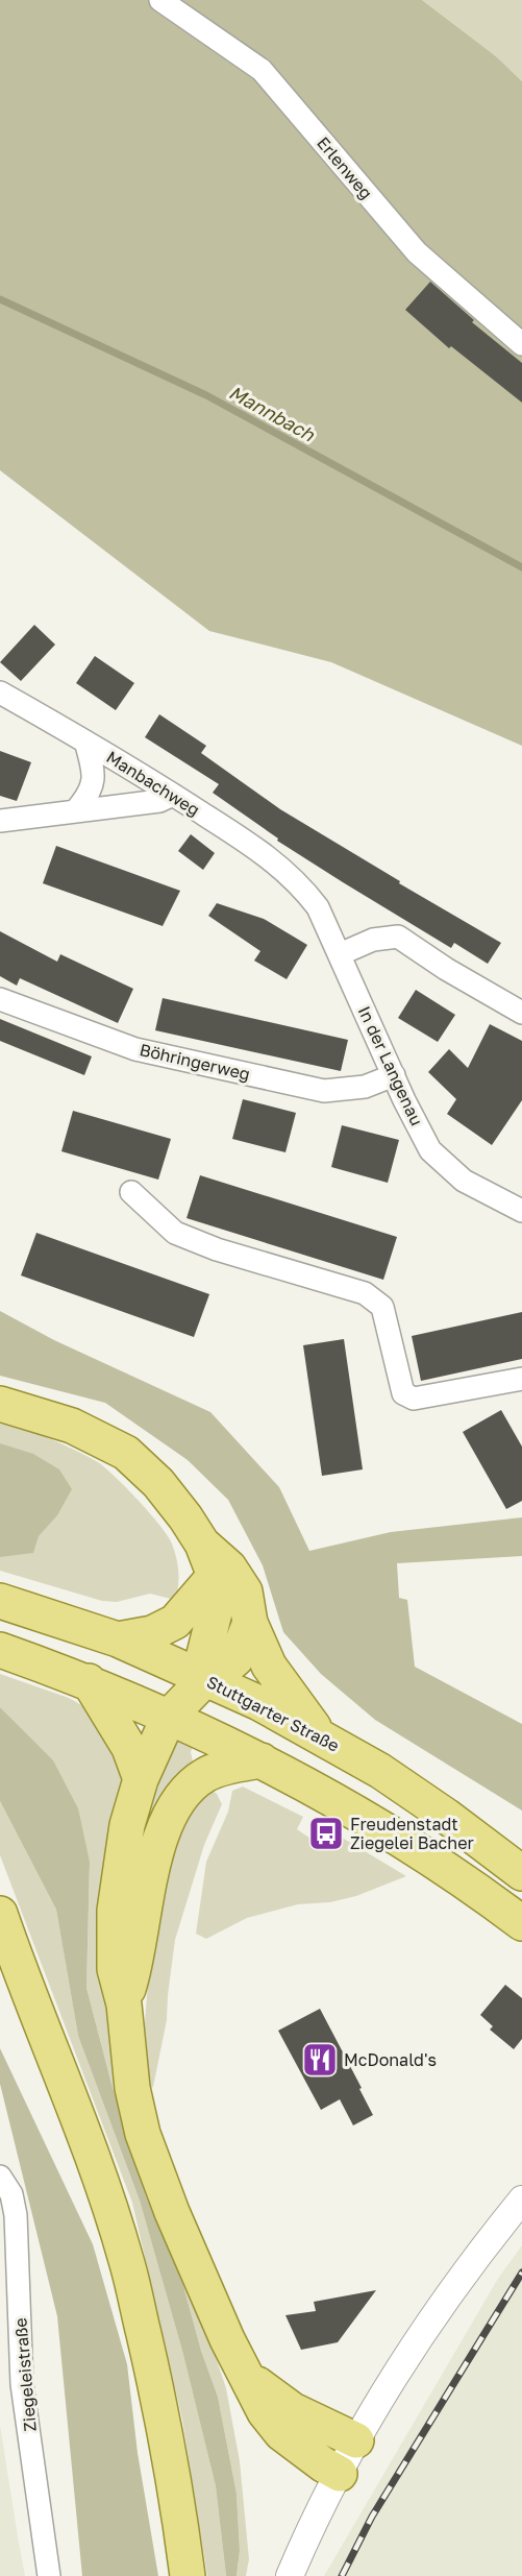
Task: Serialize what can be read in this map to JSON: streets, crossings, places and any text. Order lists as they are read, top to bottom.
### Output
{
  "streets": {
    "main road": ["Stuttgarter Straße"],
    "street": [
      "Erlenweg",
      "Manbachweg",
      "Böhringerweg",
      "In der Langenau",
      "Ziegeleistraße"
    ]
  },
  "crossings": [
    ["Manbachweg", "In der Langenau"],
    ["Böhringerweg", "In der Langenau"]
  ],
  "water": ["Mannbach"],
  "places": {
    "bus stop": ["Freudenstadt Ziegelei Bacher"],
    "restaurant": ["McDonald's"]
  }
}
